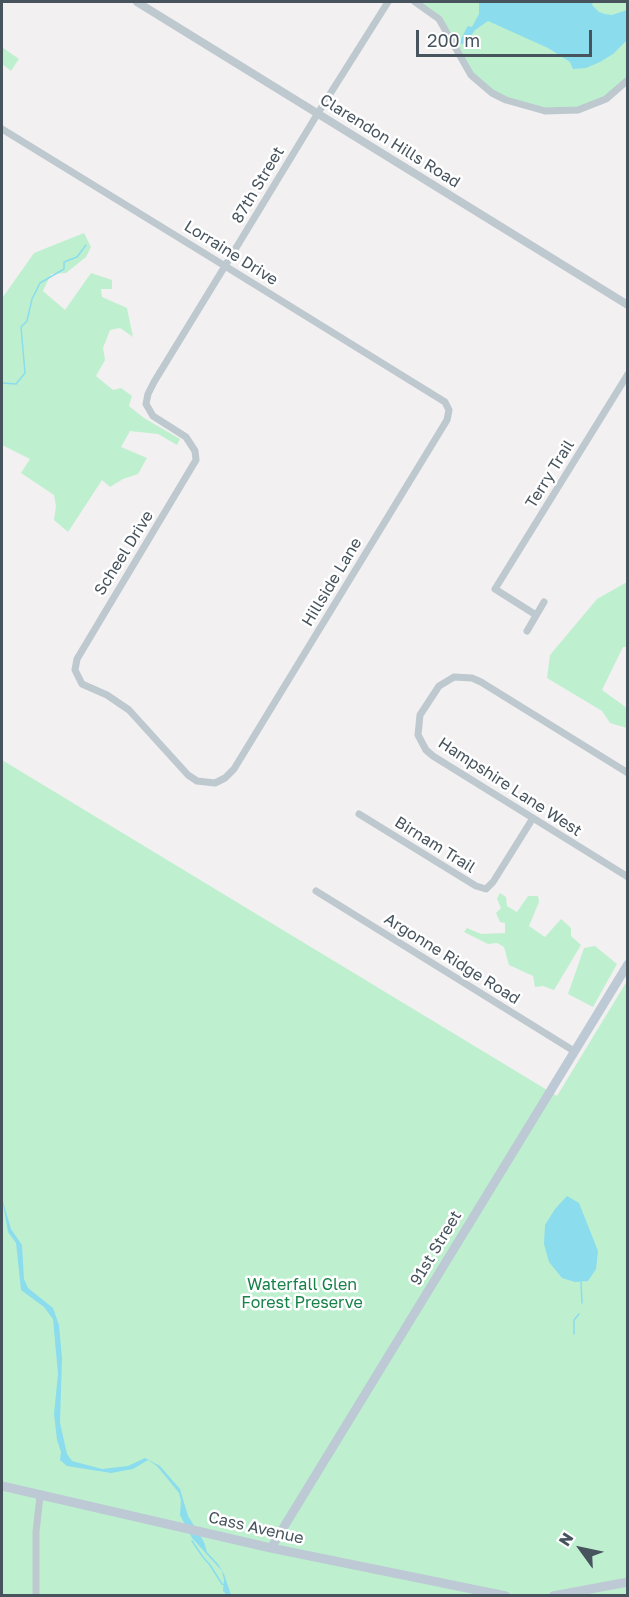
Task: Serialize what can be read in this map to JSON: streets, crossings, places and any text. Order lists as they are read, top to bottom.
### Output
{
  "streets": {
    "main road": ["91st Street", "Cass Avenue"],
    "street": [
      "Clarendon Hills Road",
      "87th Street",
      "Lorraine Drive",
      "Terry Trail",
      "Scheel Drive",
      "Hillside Lane",
      "Hampshire Lane West",
      "Birnam Trail",
      "Argonne Ridge Road"
    ]
  },
  "crossings": [
    ["Clarendon Hills Road", "87th Street"],
    ["87th Street", "Lorraine Drive"],
    ["87th Street", "Scheel Drive"],
    ["Lorraine Drive", "Hillside Lane"],
    ["Scheel Drive", "Hillside Lane"],
    ["Hampshire Lane West", "Birnam Trail"],
    ["Argonne Ridge Road", "91st Street"],
    ["91st Street", "Cass Avenue"]
  ],
  "parks": ["Waterfall Glen Forest Preserve"],
  "scale_bar": "200 m",
  "north": "top left"
}
